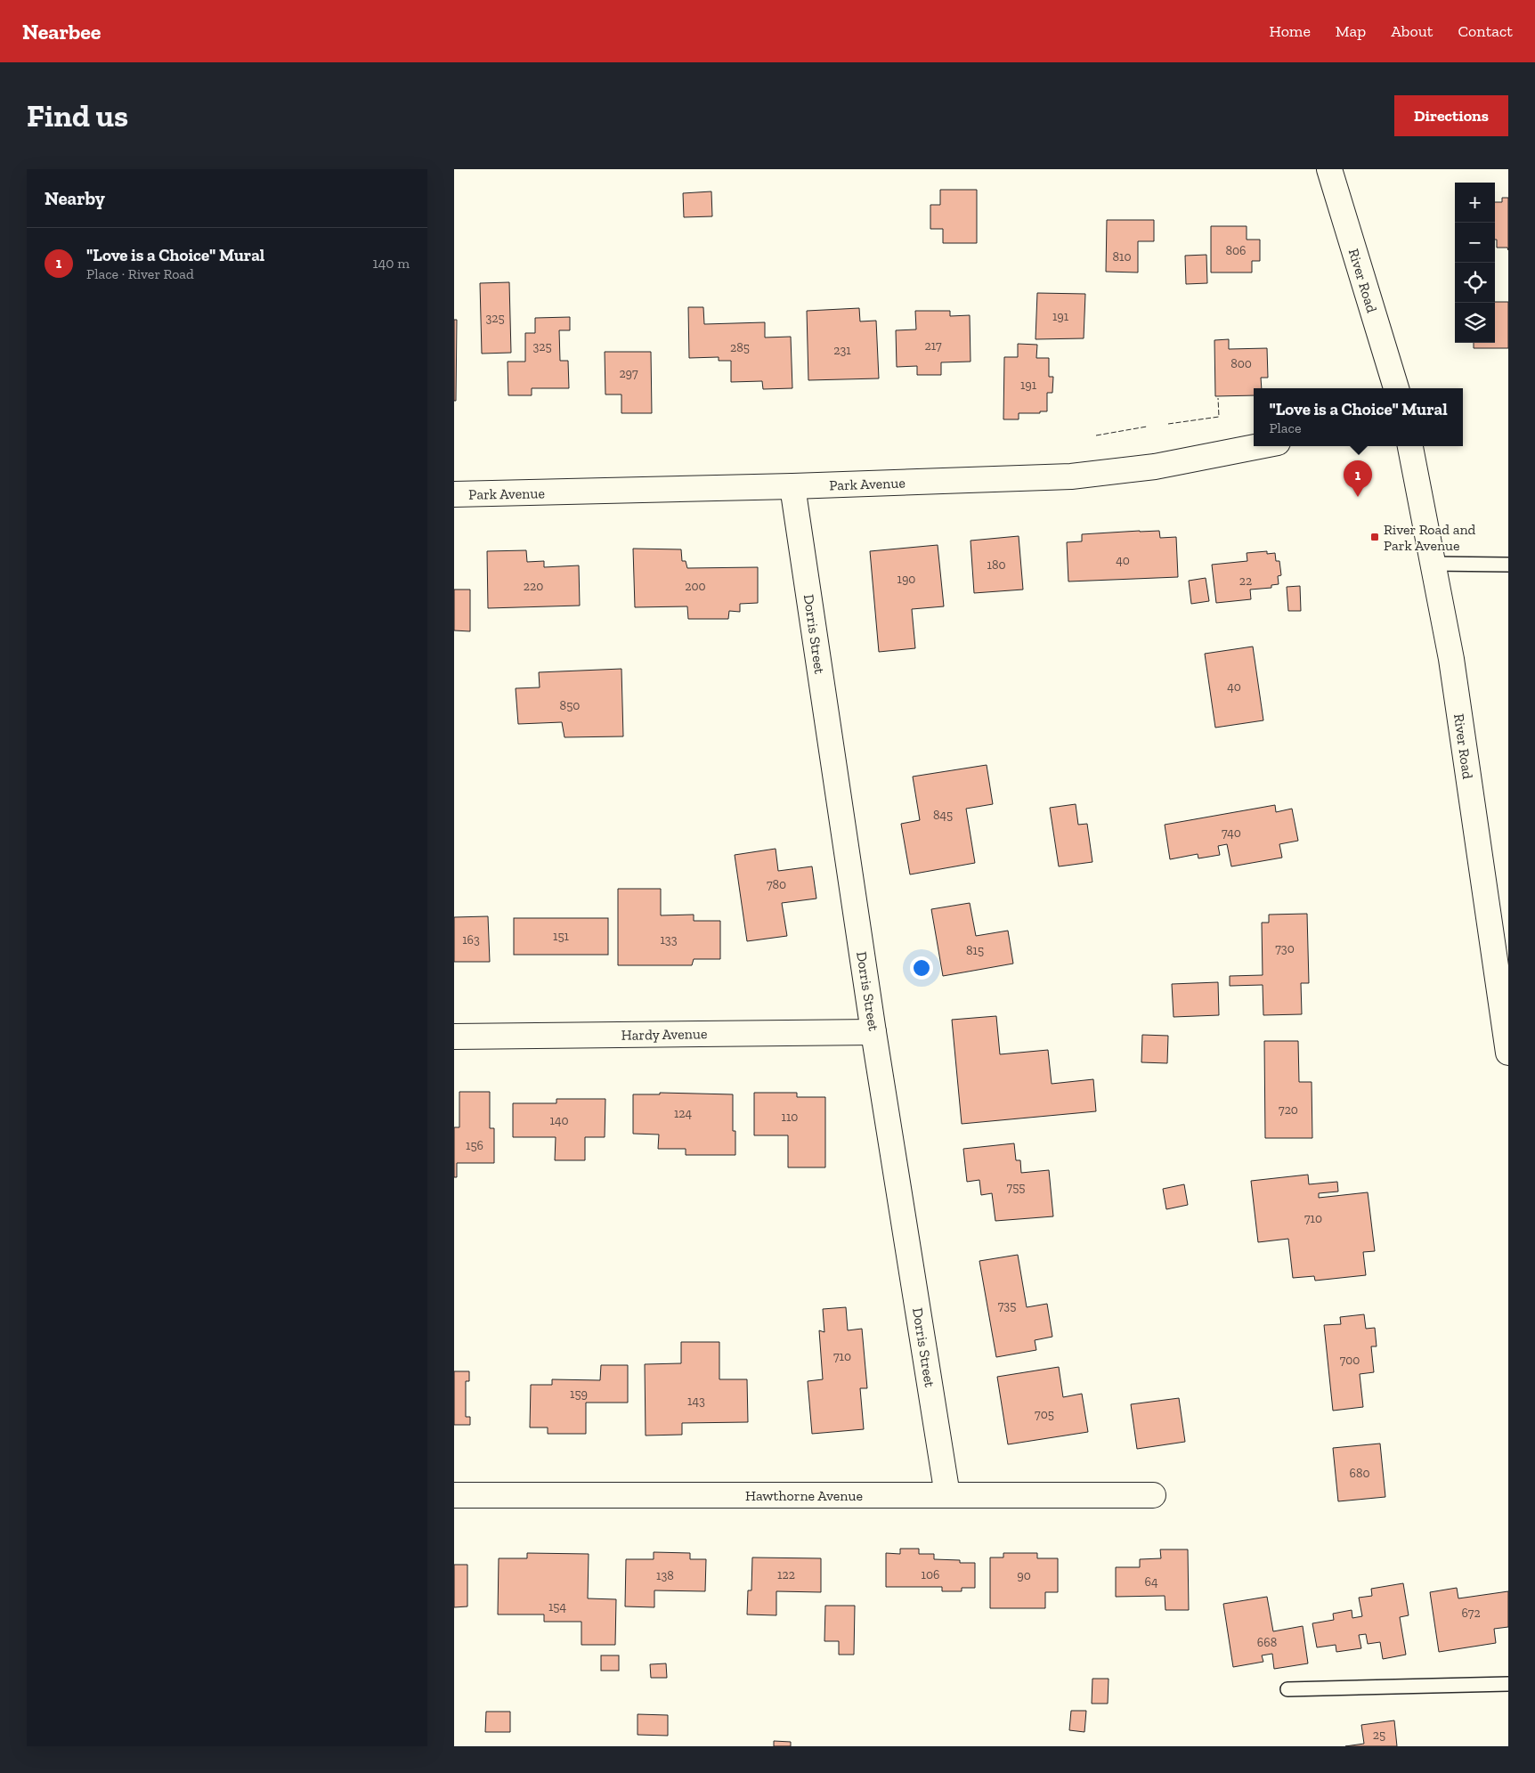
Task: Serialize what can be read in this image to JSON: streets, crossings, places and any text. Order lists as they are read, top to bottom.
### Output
{
  "streets": {
    "street": [
      "River Road",
      "Park Avenue",
      "Dorris Street",
      "Hardy Avenue",
      "Hawthorne Avenue"
    ]
  },
  "crossings": [
    ["Park Avenue", "Dorris Street"],
    ["Dorris Street", "Hardy Avenue"],
    ["Dorris Street", "Hawthorne Avenue"]
  ],
  "places": {
    "transit": ["River Road and Park Avenue"]
  },
  "house_numbers": [
    "806",
    "810",
    "191",
    "325",
    "217",
    "325",
    "285",
    "231",
    "800",
    "297",
    "191",
    "40",
    "180",
    "190",
    "22",
    "220",
    "200",
    "40",
    "850",
    "845",
    "740",
    "780",
    "151",
    "163",
    "133",
    "730",
    "815",
    "720",
    "124",
    "110",
    "140",
    "156",
    "755",
    "710",
    "735",
    "710",
    "700",
    "159",
    "143",
    "705",
    "680",
    "122",
    "106",
    "138",
    "90",
    "64",
    "154",
    "672",
    "668",
    "25"
  ],
  "page": {
    "header": "Nearbee",
    "nav": [
      "Home",
      "Map",
      "About",
      "Contact"
    ],
    "buttons": "Directions",
    "title": "Find us",
    "heading": "Nearby",
    "map_buttons": ["+", "−"],
    "list": [
      {
        "mark": "1",
        "name": "\"Love is a Choice\" Mural",
        "note": "Place · River Road",
        "value": "140 m"
      }
    ],
    "popup": ["\"Love is a Choice\" Mural", "Place"],
    "pins": "1"
  }
}
